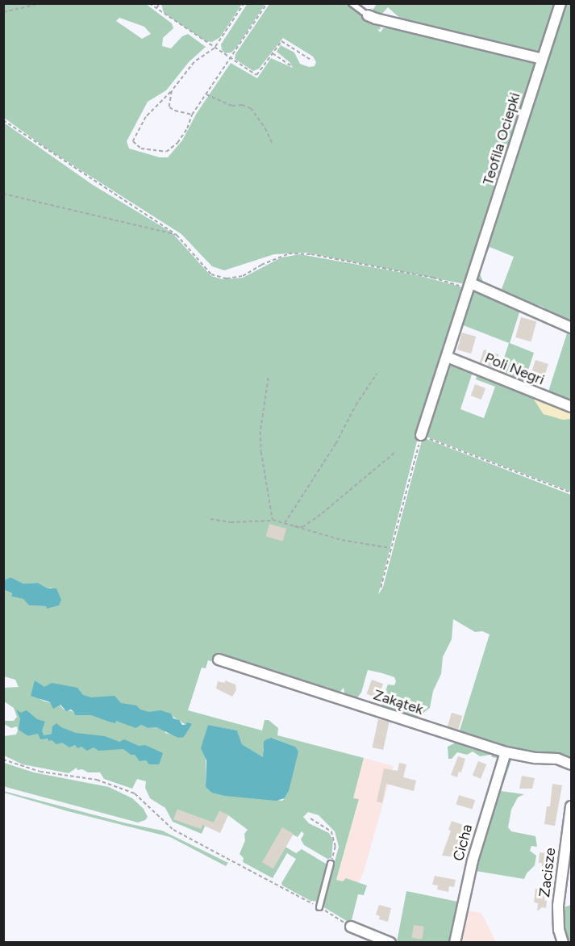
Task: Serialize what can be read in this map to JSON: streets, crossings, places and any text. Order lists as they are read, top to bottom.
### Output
{
  "streets": {
    "street": [
      "Teofila Ociepki",
      "Poli Negri",
      "Zakątek",
      "Cicha",
      "Zacisze"
    ]
  },
  "crossings": [
    ["Teofila Ociepki", "Poli Negri"],
    ["Zakątek", "Cicha"]
  ]
}
